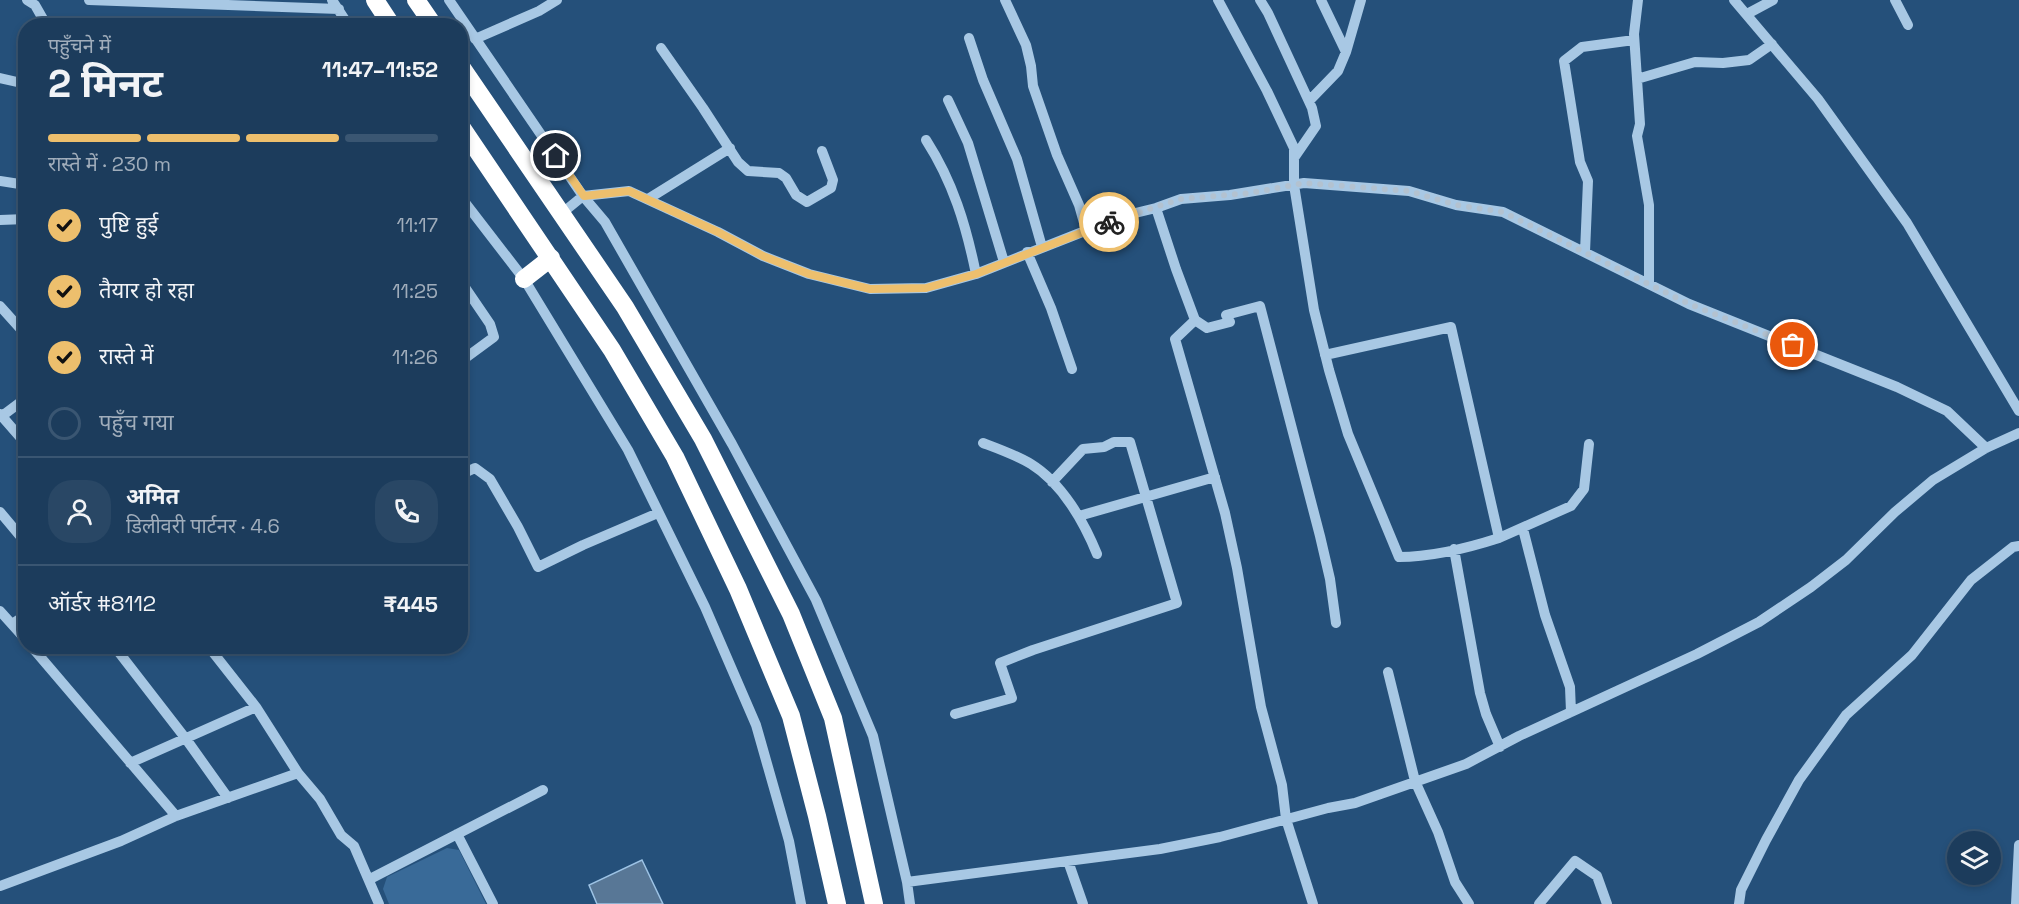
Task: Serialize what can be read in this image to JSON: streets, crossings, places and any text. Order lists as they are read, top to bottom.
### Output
{
  "page": {
    "heading": ["2 मिनट", "पहुँचने में", "11:47–11:52"],
    "panel": [
      "अमित",
      "डिलीवरी पार्टनर · 4.6",
      "ऑर्डर #8112",
      "₹445"
    ],
    "bar": "रास्ते में · 230 m",
    "list": [
      ["पुष्टि हुई", "11:17"],
      ["तैयार हो रहा", "11:25"],
      ["रास्ते में", "11:26"],
      "पहुँच गया"
    ]
  }
}
